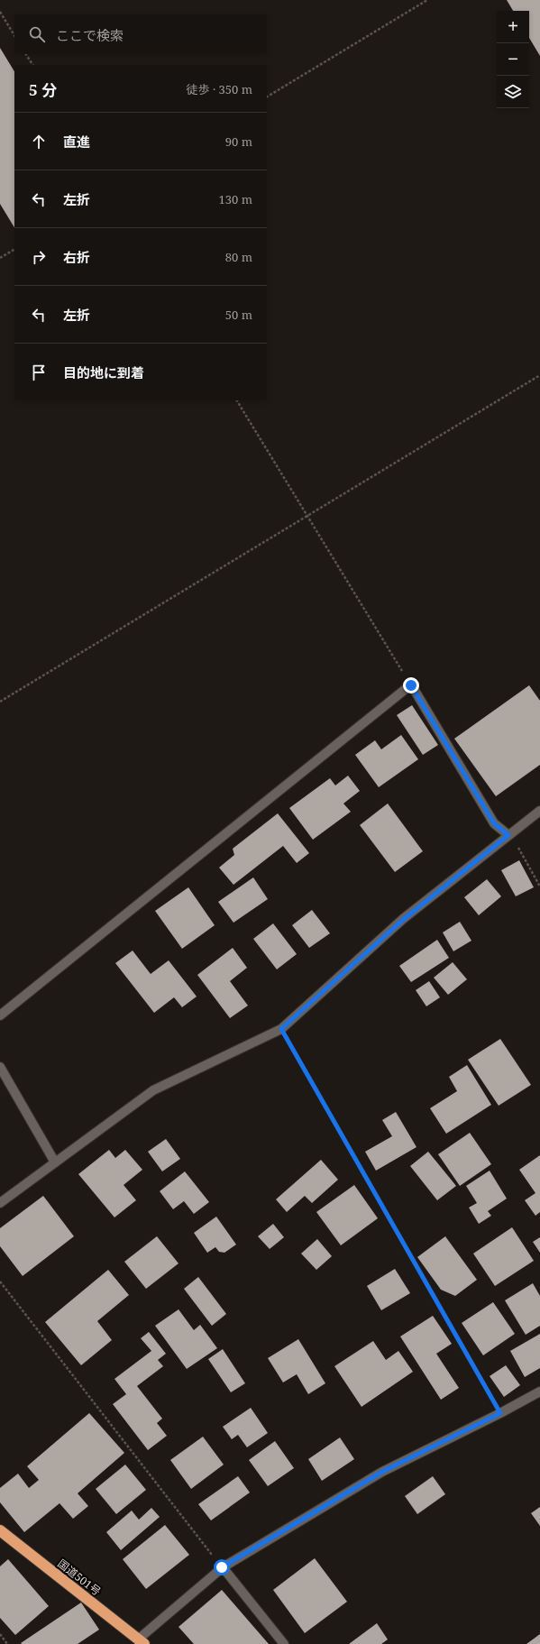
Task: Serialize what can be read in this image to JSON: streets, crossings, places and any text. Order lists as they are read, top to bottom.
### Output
{
  "streets": {
    "highway": ["国道501号"]
  },
  "page": {
    "map_buttons": ["+", "−"],
    "search": "ここで検索",
    "heading": ["5 分", "徒歩 · 350 m"],
    "list": [
      ["直進", "90 m"],
      ["左折", "130 m"],
      ["右折", "80 m"],
      ["左折", "50 m"],
      "目的地に到着"
    ]
  }
}
